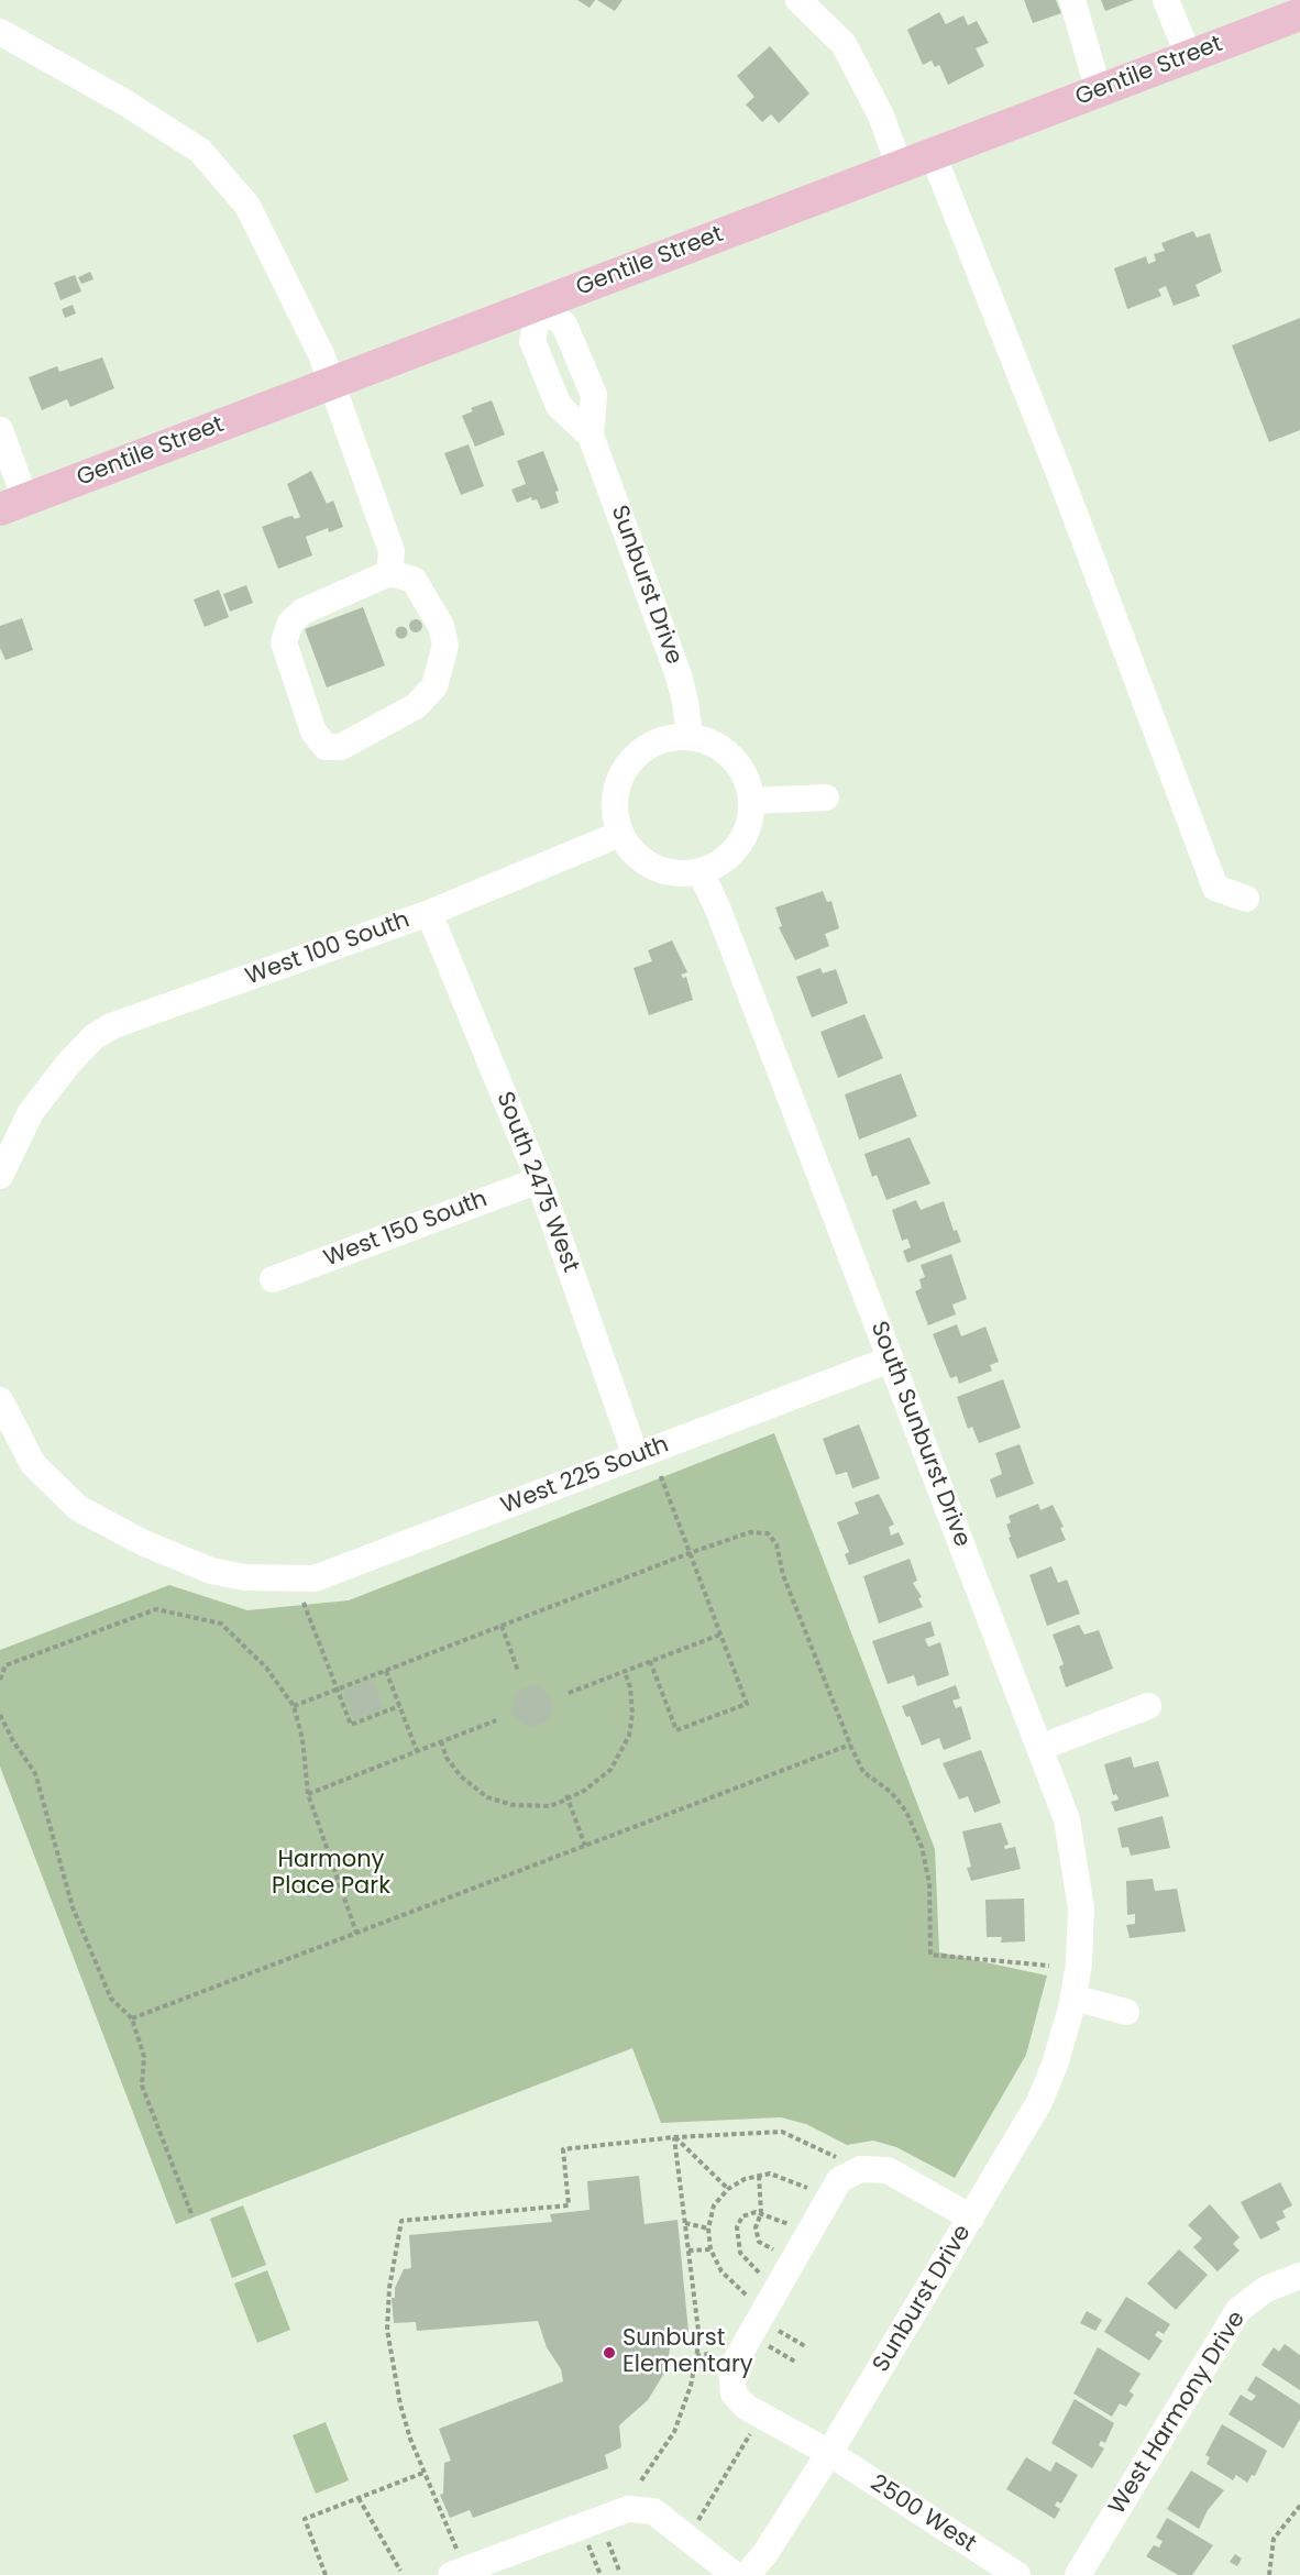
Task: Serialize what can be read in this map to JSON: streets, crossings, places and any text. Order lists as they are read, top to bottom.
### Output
{
  "streets": {
    "main road": ["Gentile Street"],
    "street": [
      "Sunburst Drive",
      "West 100 South",
      "South 2475 West",
      "West 150 South",
      "South Sunburst Drive",
      "West 225 South",
      "West Harmony Drive",
      "2500 West"
    ]
  },
  "crossings": [
    ["Gentile Street", "Sunburst Drive"],
    ["Sunburst Drive", "West 100 South"],
    ["Sunburst Drive", "South Sunburst Drive"],
    ["Sunburst Drive", "2500 West"],
    ["West 100 South", "South 2475 West"],
    ["West 100 South", "South Sunburst Drive"],
    ["South 2475 West", "West 150 South"],
    ["South 2475 West", "West 225 South"],
    ["South Sunburst Drive", "West 225 South"]
  ],
  "parks": ["Harmony Place Park"],
  "places": ["Sunburst Elementary"]
}
